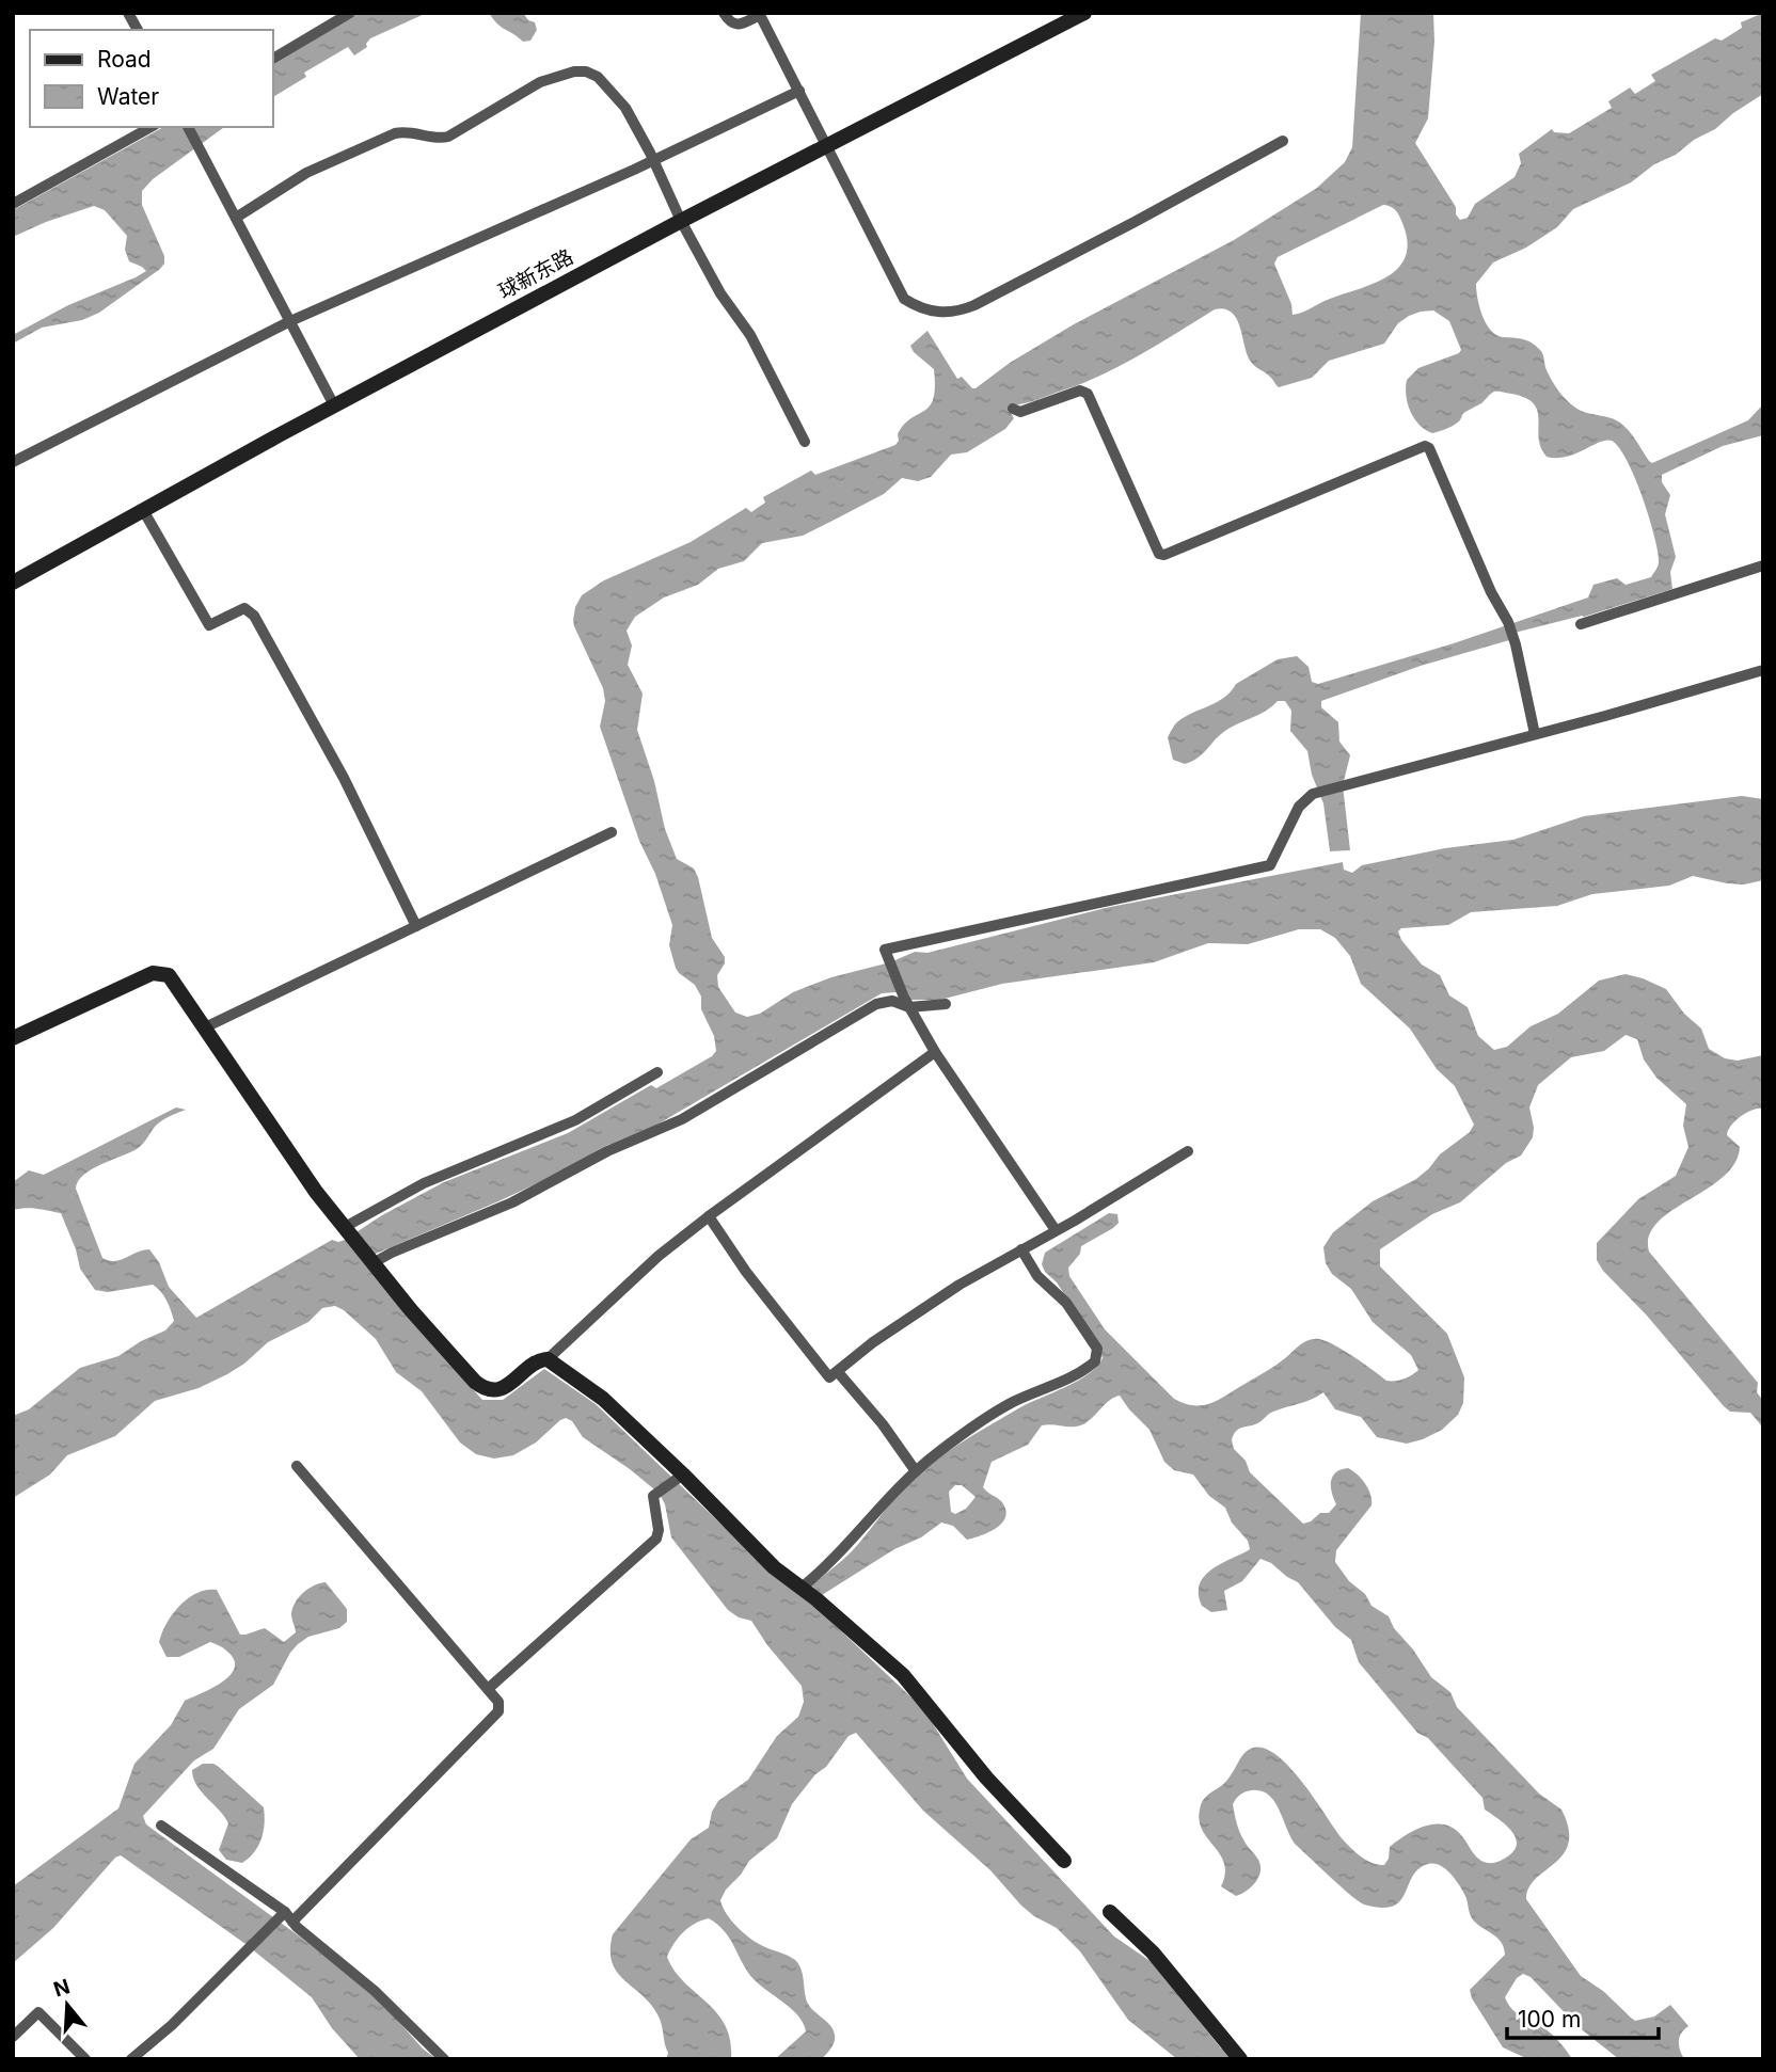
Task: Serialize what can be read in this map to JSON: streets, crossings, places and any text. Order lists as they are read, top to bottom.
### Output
{
  "streets": {
    "street": ["球新东路"]
  },
  "legend": ["Road", "Water"],
  "scale_bar": "100 m",
  "north": "top"
}
